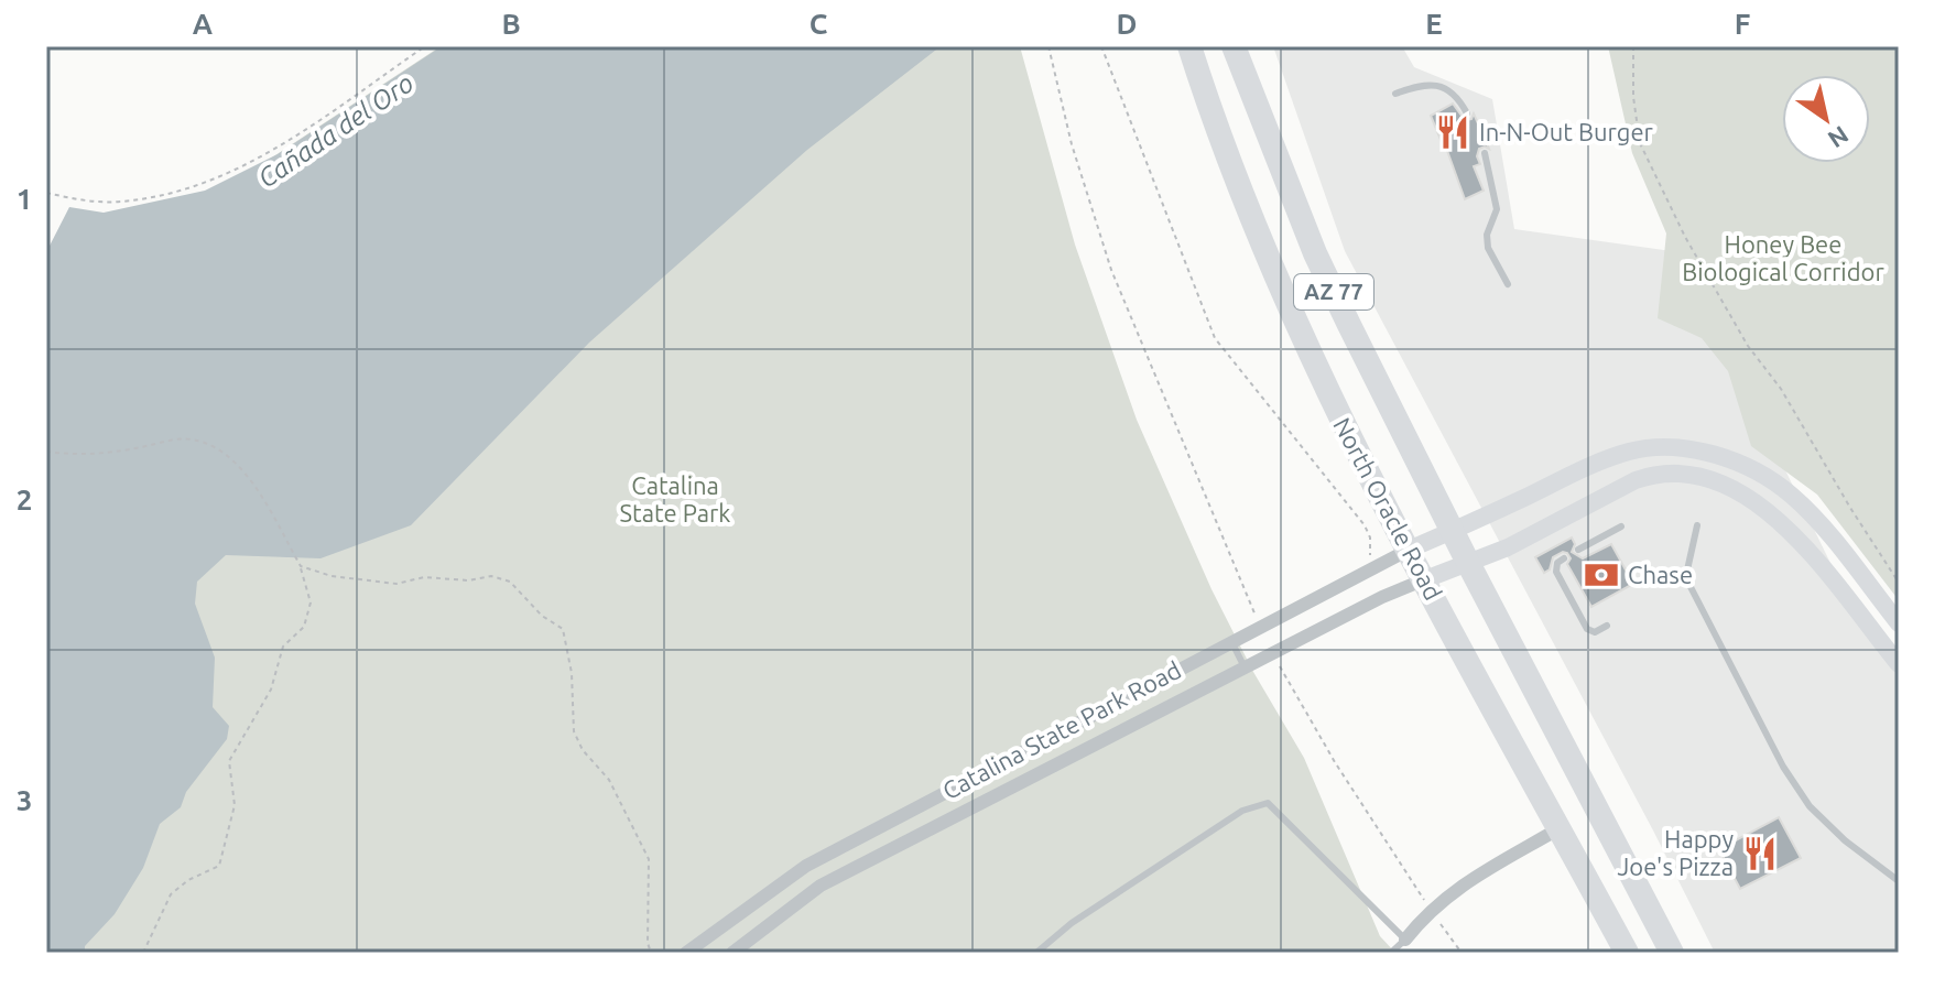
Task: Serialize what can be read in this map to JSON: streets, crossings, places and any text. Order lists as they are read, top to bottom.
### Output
{
  "streets": {
    "highway": ["AZ 77", "North Oracle Road"],
    "street": ["Catalina State Park Road"]
  },
  "crossings": [
    ["North Oracle Road", "Catalina State Park Road"]
  ],
  "water": ["Cañada del Oro"],
  "parks": ["Honey Bee Biological Corridor", "Catalina State Park"],
  "places": {
    "restaurant": ["In-N-Out Burger", "Happy Joe's Pizza"],
    "bank": ["Chase"]
  },
  "north": "bottom right",
  "grid": {
    "columns": [
      "A",
      "B",
      "C",
      "D",
      "E",
      "F"
    ],
    "rows": ["1", "2", "3"]
  }
}
